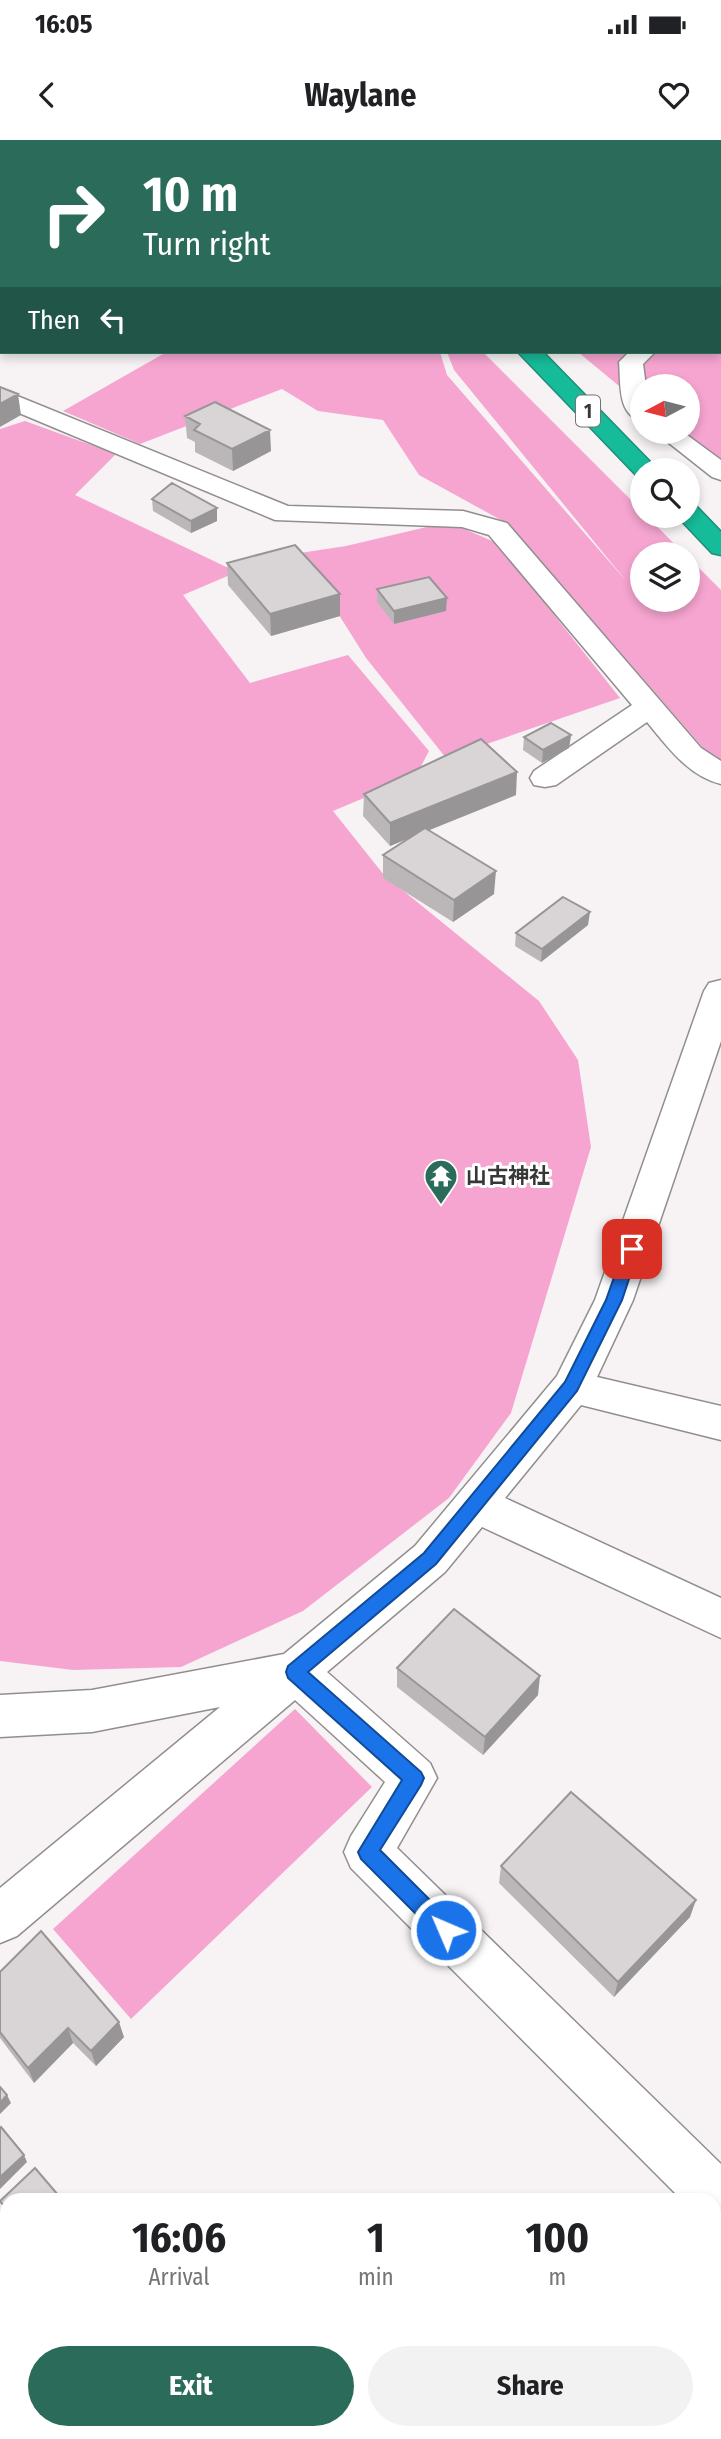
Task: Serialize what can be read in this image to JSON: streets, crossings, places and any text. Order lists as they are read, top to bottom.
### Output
{
  "streets": {
    "highway": ["1"]
  },
  "places": {
    "temple": ["山古神社"]
  },
  "north": "left",
  "page": {
    "status": "16:05",
    "header": "Waylane",
    "turn": ["10 m", "Turn right"],
    "then": "Then",
    "eta": [
      "16:06",
      "Arrival",
      "1",
      "min",
      "100",
      "m"
    ],
    "buttons": ["Exit", "Share"]
  }
}
